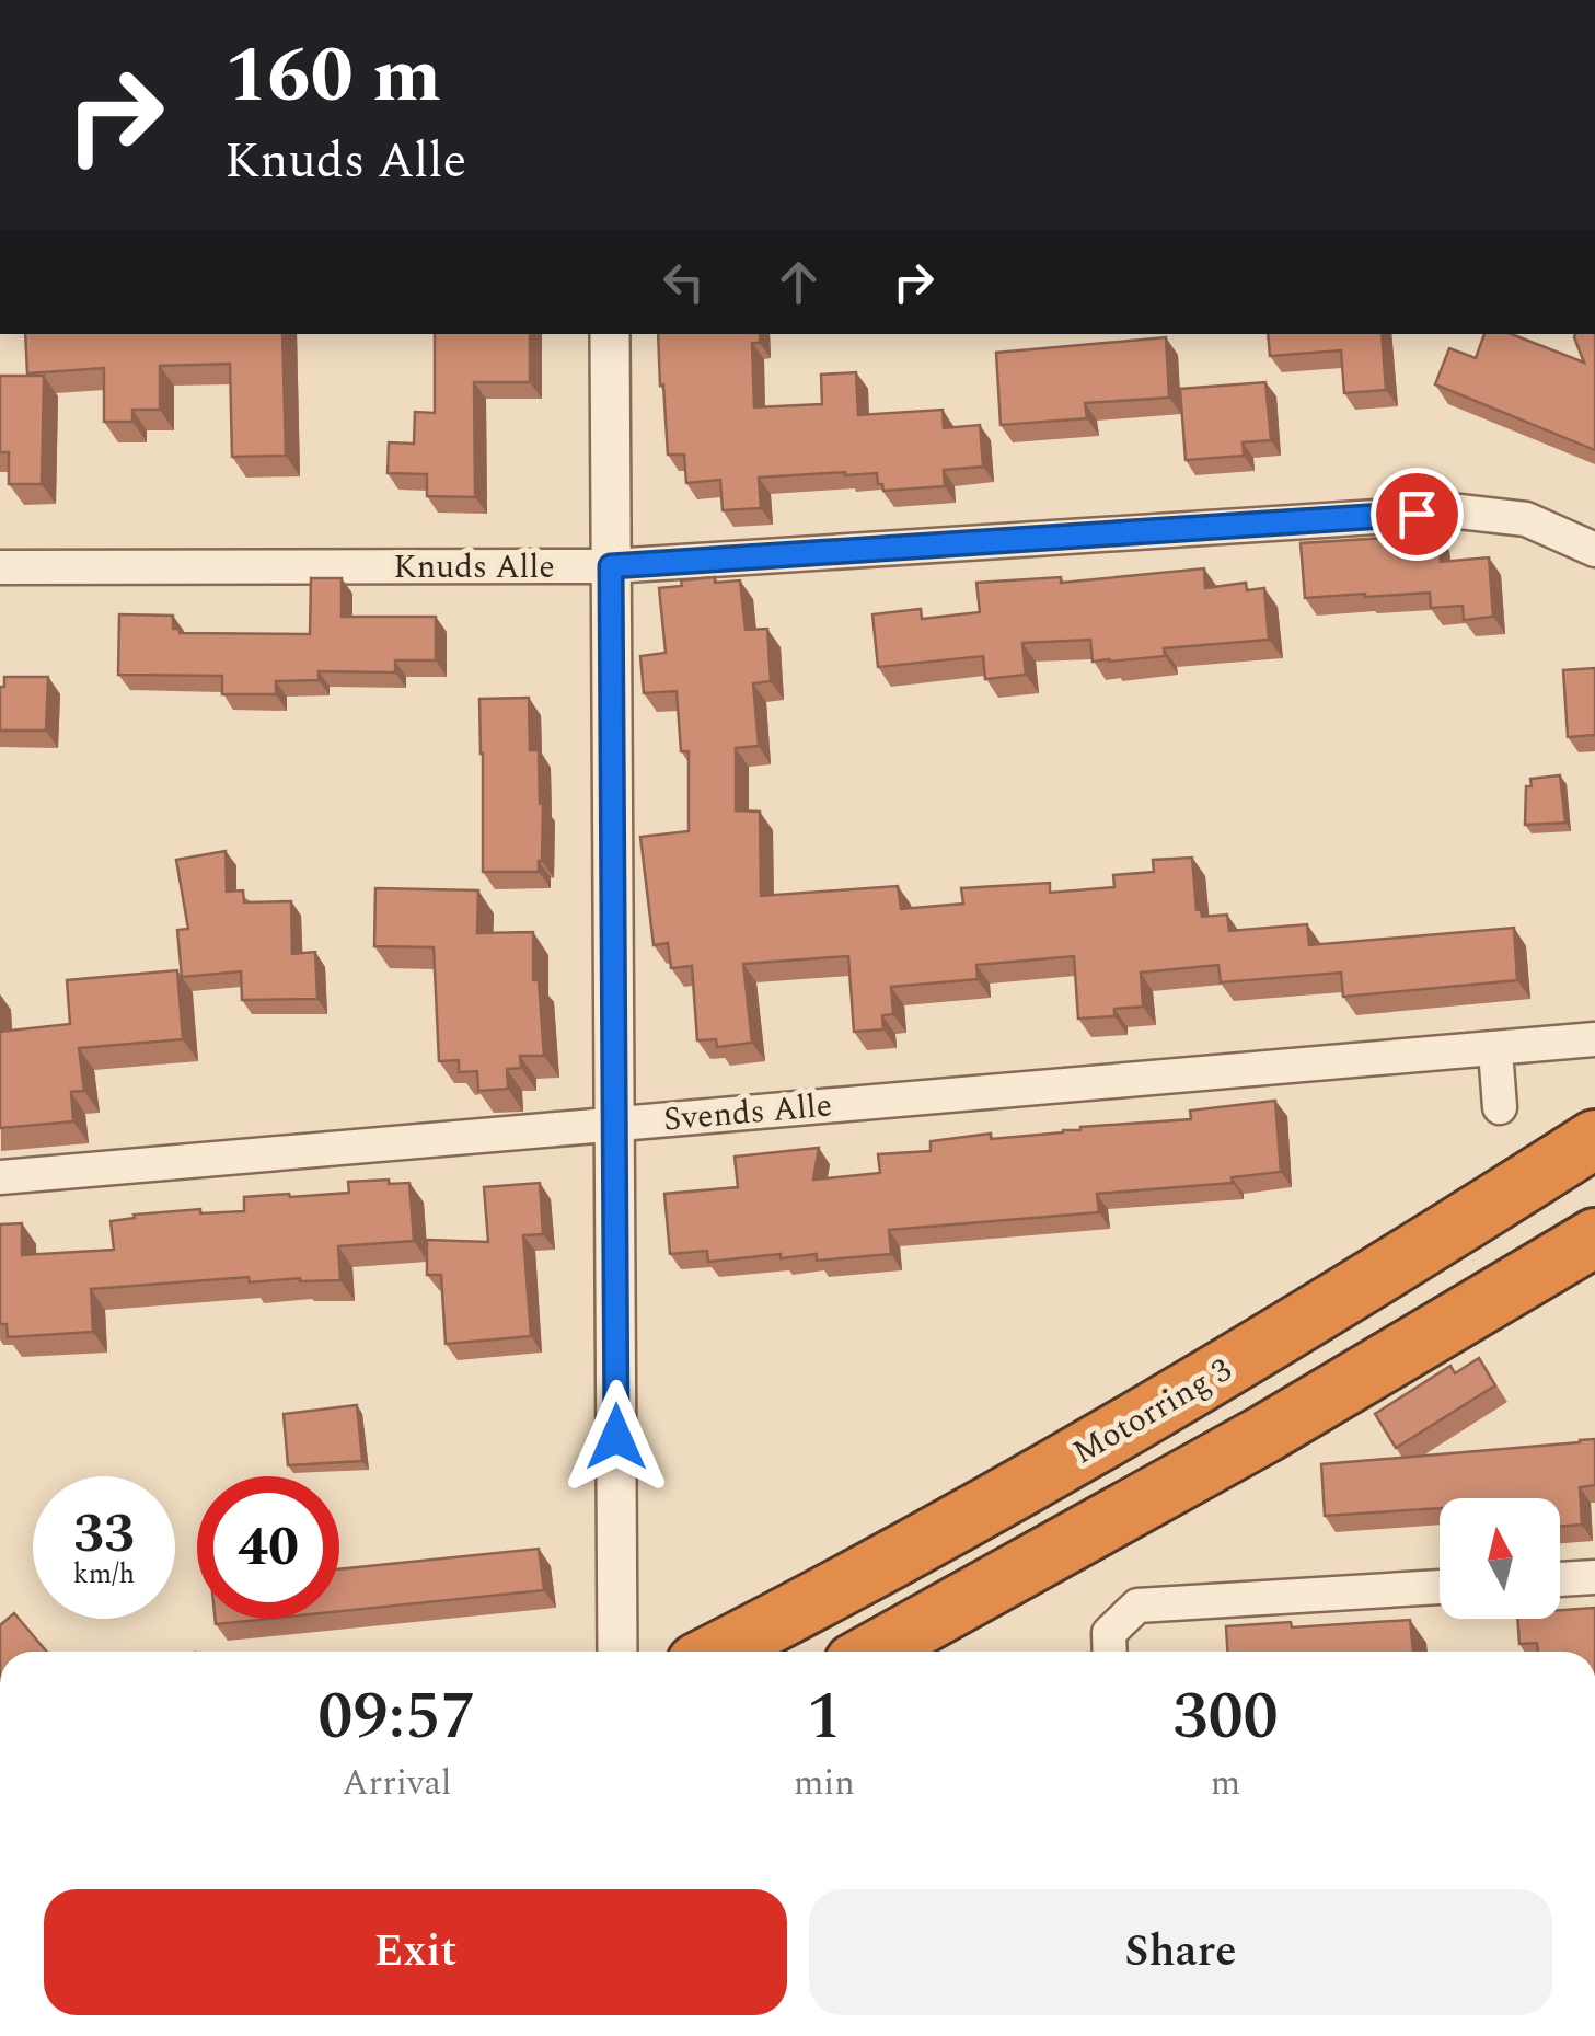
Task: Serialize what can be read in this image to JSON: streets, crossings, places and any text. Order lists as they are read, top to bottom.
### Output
{
  "streets": {
    "highway": ["Motorring 3"],
    "street": ["Knuds Alle", "Svends Alle"]
  },
  "north": "top",
  "page": {
    "turn": ["160 m", "Knuds Alle"],
    "speed": "33 km/h",
    "limit": "40",
    "eta": [
      "09:57",
      "Arrival",
      "1",
      "min",
      "300",
      "m"
    ],
    "buttons": ["Exit", "Share"]
  }
}
